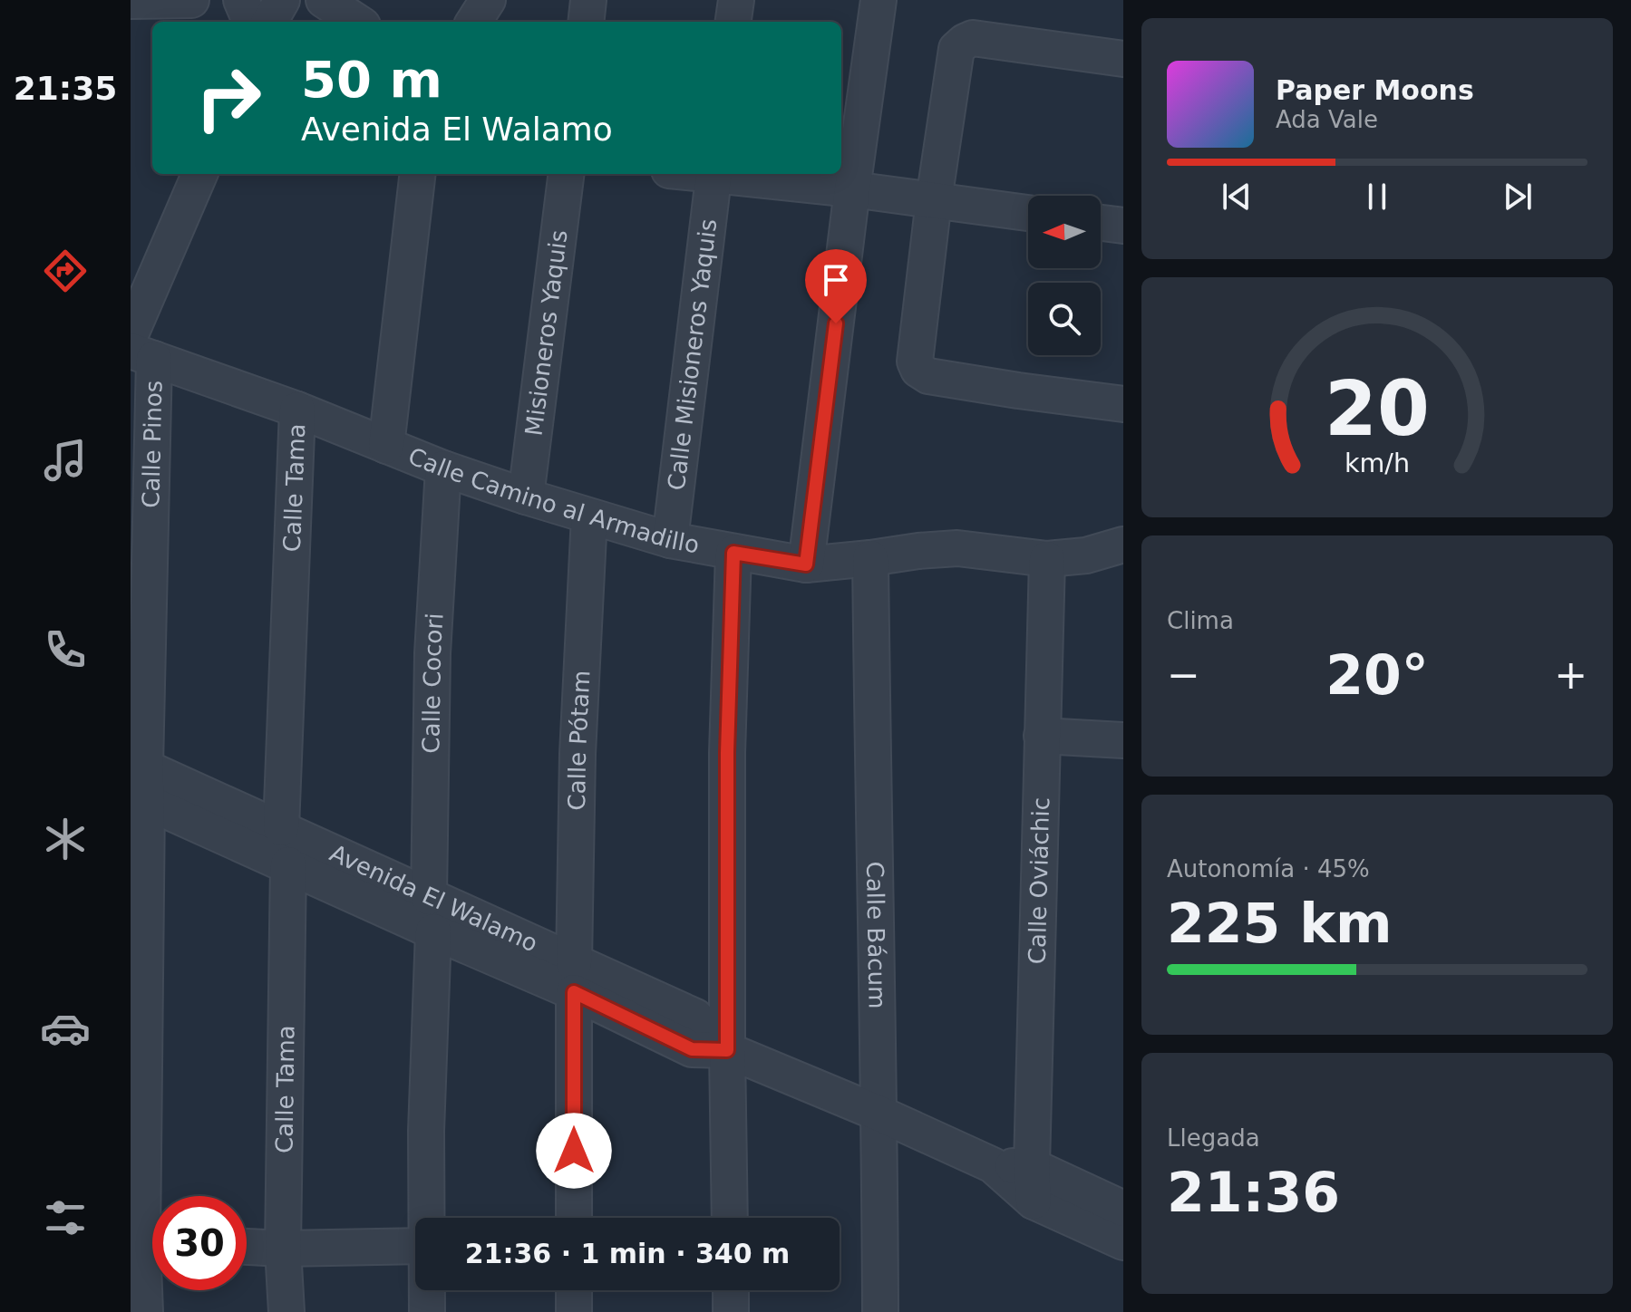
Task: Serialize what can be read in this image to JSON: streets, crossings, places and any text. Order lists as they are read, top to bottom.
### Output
{
  "streets": {
    "street": [
      "Misioneros Yaquis",
      "Calle Misioneros Yaquis",
      "Calle Pinos",
      "Calle Tama",
      "Calle Camino al Armadillo",
      "Calle Cocori",
      "Calle Pótam",
      "Calle Oviáchic",
      "Avenida El Walamo",
      "Calle Bácum"
    ]
  },
  "crossings": [
    ["Misioneros Yaquis", "Calle Camino al Armadillo"],
    ["Calle Misioneros Yaquis", "Calle Camino al Armadillo"],
    ["Calle Pinos", "Calle Camino al Armadillo"],
    ["Calle Pinos", "Avenida El Walamo"],
    ["Calle Tama", "Calle Camino al Armadillo"],
    ["Calle Tama", "Avenida El Walamo"],
    ["Calle Camino al Armadillo", "Calle Cocori"],
    ["Calle Camino al Armadillo", "Calle Pótam"],
    ["Calle Camino al Armadillo", "Calle Oviáchic"],
    ["Calle Camino al Armadillo", "Calle Bácum"],
    ["Calle Cocori", "Avenida El Walamo"],
    ["Calle Pótam", "Avenida El Walamo"],
    ["Calle Oviáchic", "Avenida El Walamo"],
    ["Avenida El Walamo", "Calle Bácum"]
  ],
  "north": "left",
  "page": {
    "tabs": "21:35",
    "turn": ["50 m", "Avenida El Walamo"],
    "song": ["Paper Moons", "Ada Vale"],
    "tile": [
      "Clima",
      ["Autonomía · 45%", "225 km"],
      ["Llegada", "21:36"]
    ],
    "heat": ["−", "20°", "+"],
    "limit": "30",
    "trip": "21:36 · 1 min · 340 m",
    "gauge": ["20", "km/h"]
  }
}
